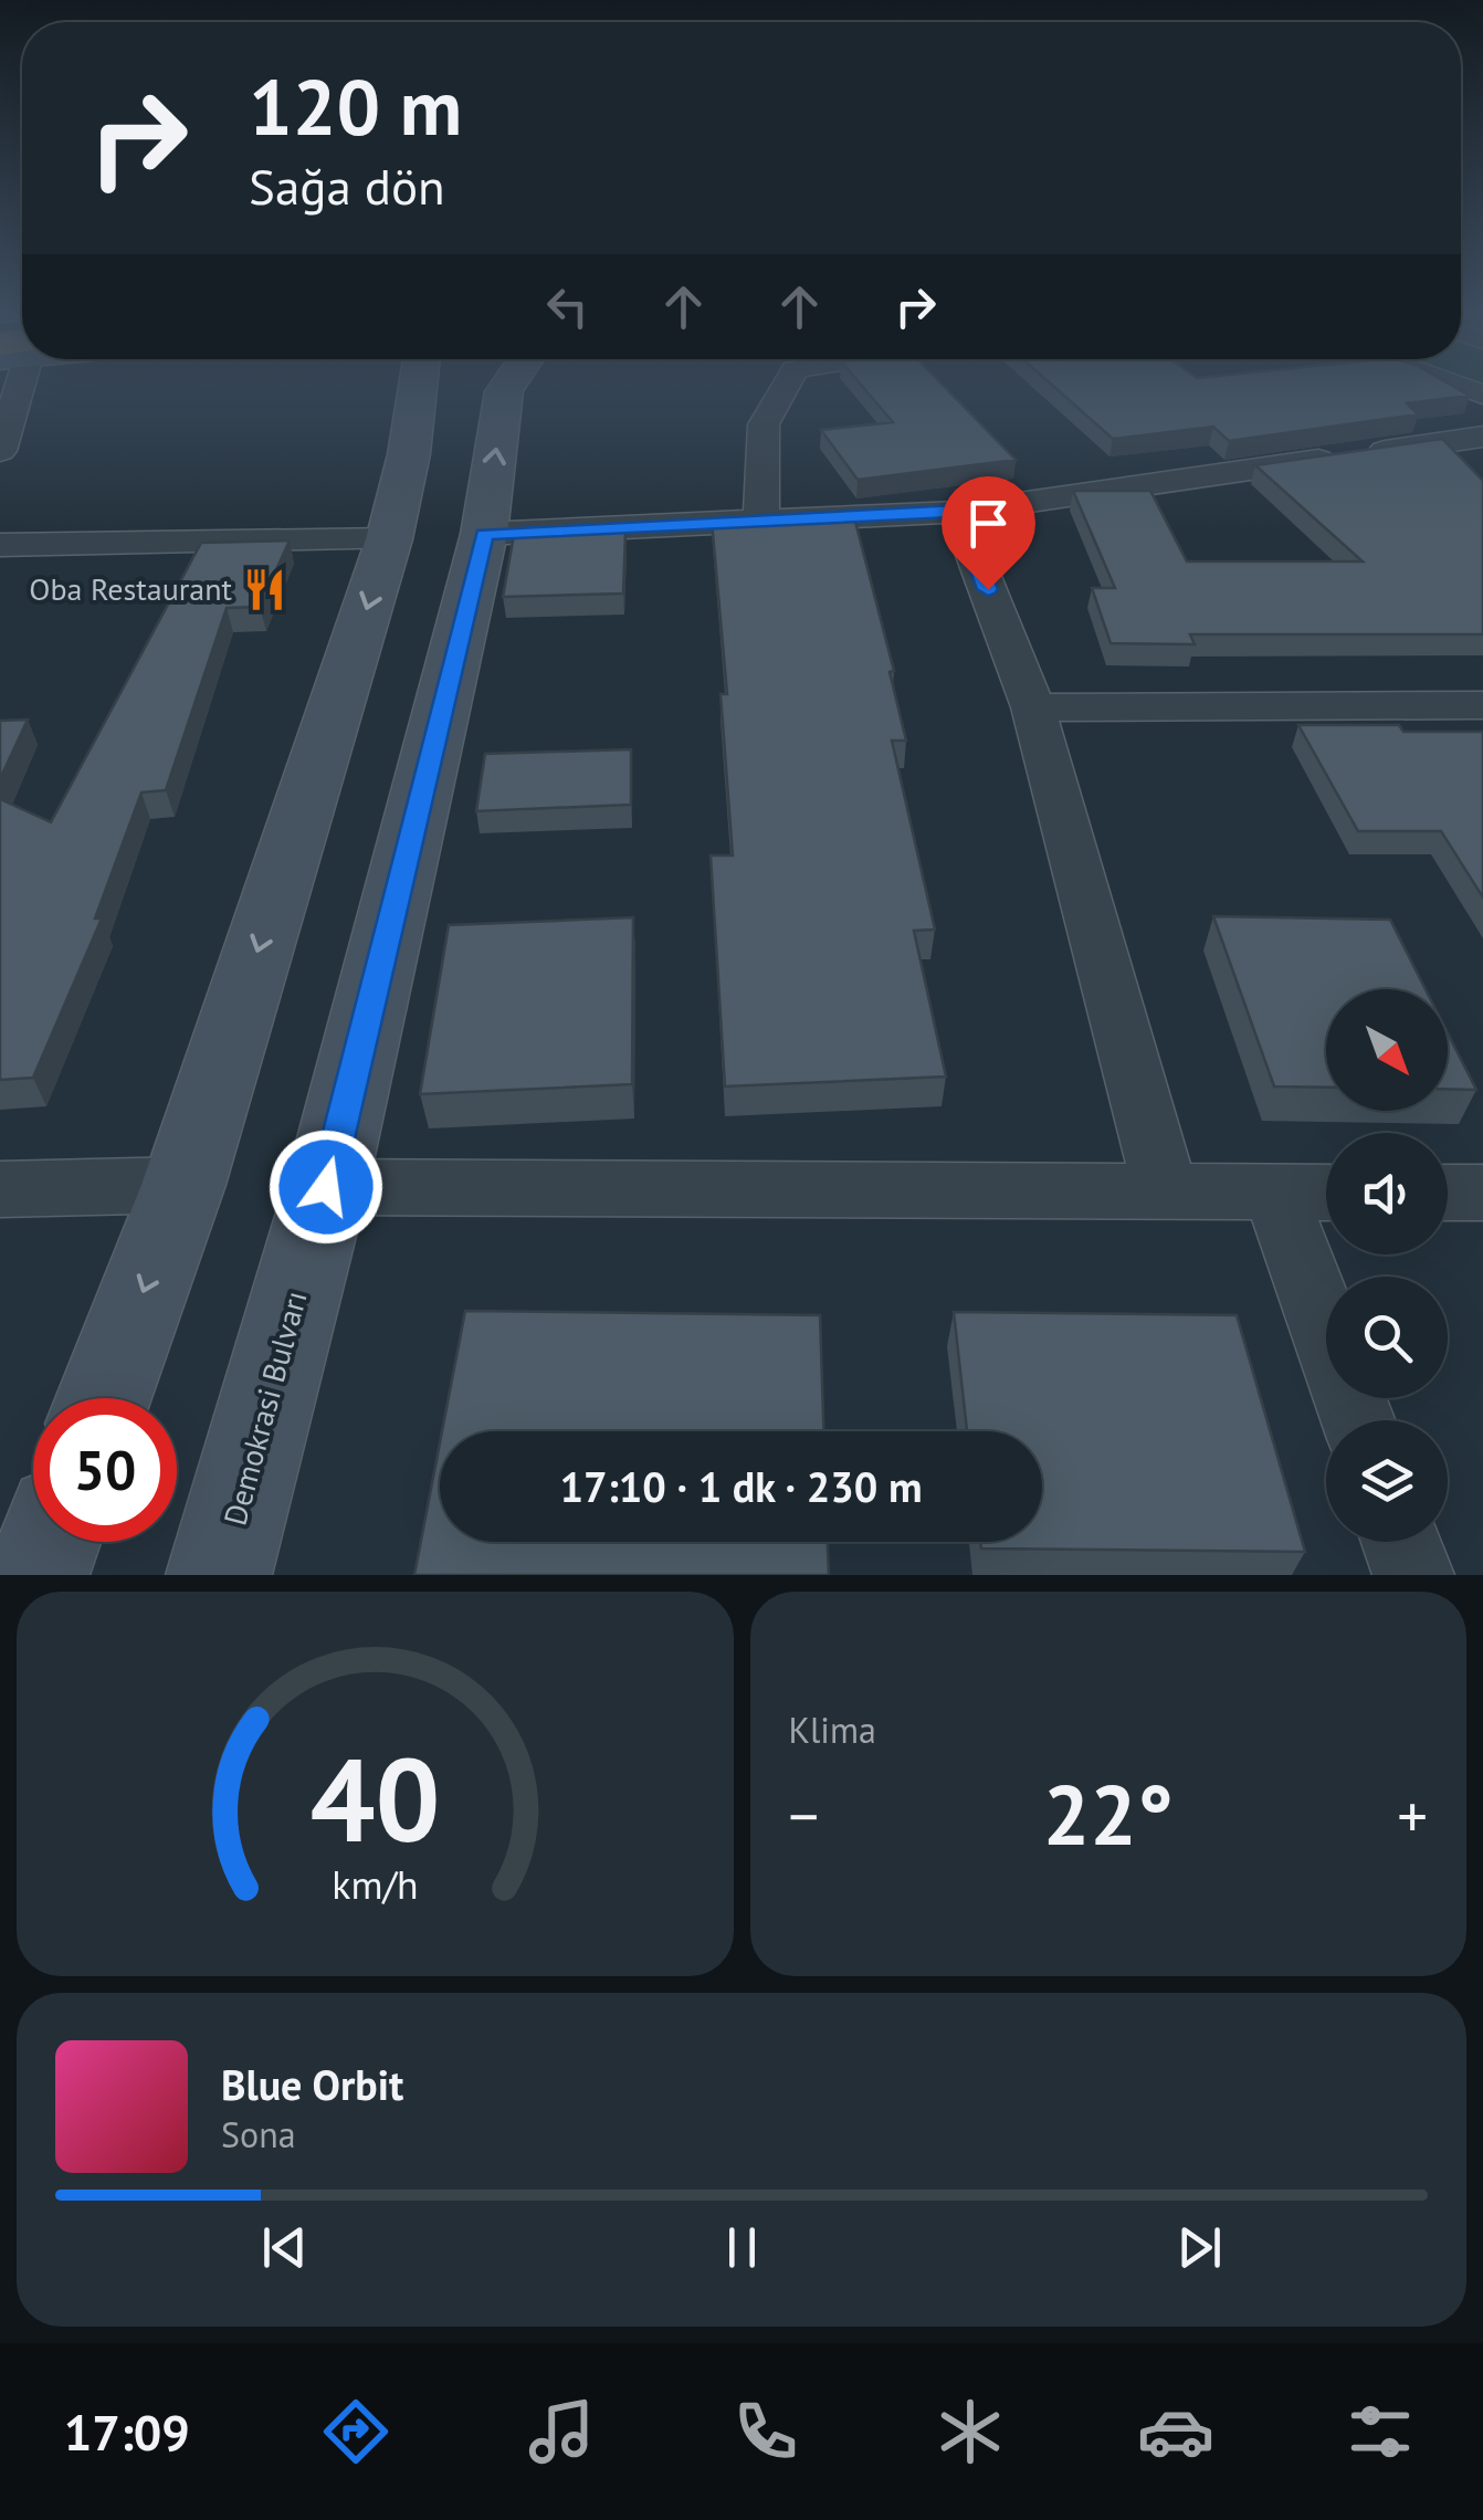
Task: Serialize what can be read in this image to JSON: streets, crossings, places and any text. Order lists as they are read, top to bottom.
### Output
{
  "streets": {
    "main road": ["Demokrasi Bulvarı"]
  },
  "places": {
    "restaurant": ["Oba Restaurant"]
  },
  "north": "bottom right",
  "page": {
    "turn": ["120 m", "Sağa dön"],
    "limit": "50",
    "trip": "17:10 · 1 dk · 230 m",
    "tile": "Klima",
    "heat": ["−", "22°", "+"],
    "song": ["Blue Orbit", "Sona"],
    "tabs": "17:09",
    "gauge": ["40", "km/h"]
  }
}
